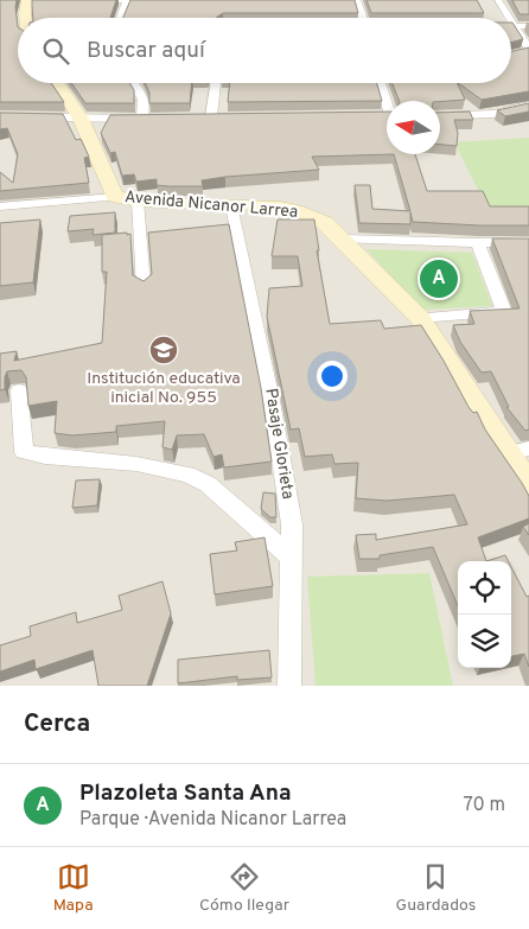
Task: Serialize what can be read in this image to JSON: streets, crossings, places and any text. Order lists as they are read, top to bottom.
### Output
{
  "streets": {
    "main road": ["Avenida Nicanor Larrea"],
    "street": ["Pasaje Glorieta"]
  },
  "crossings": [
    ["Avenida Nicanor Larrea", "Pasaje Glorieta"]
  ],
  "places": {
    "school or university": ["Institución educativa inicial No. 955"]
  },
  "north": "left",
  "page": {
    "search": "Buscar aquí",
    "pins": "A",
    "heading": "Cerca",
    "list": [
      {
        "mark": "A",
        "name": "Plazoleta Santa Ana",
        "note": "Parque · Avenida Nicanor Larrea",
        "value": "70 m"
      }
    ],
    "nav": ["Mapa", "Cómo llegar", "Guardados"]
  }
}
